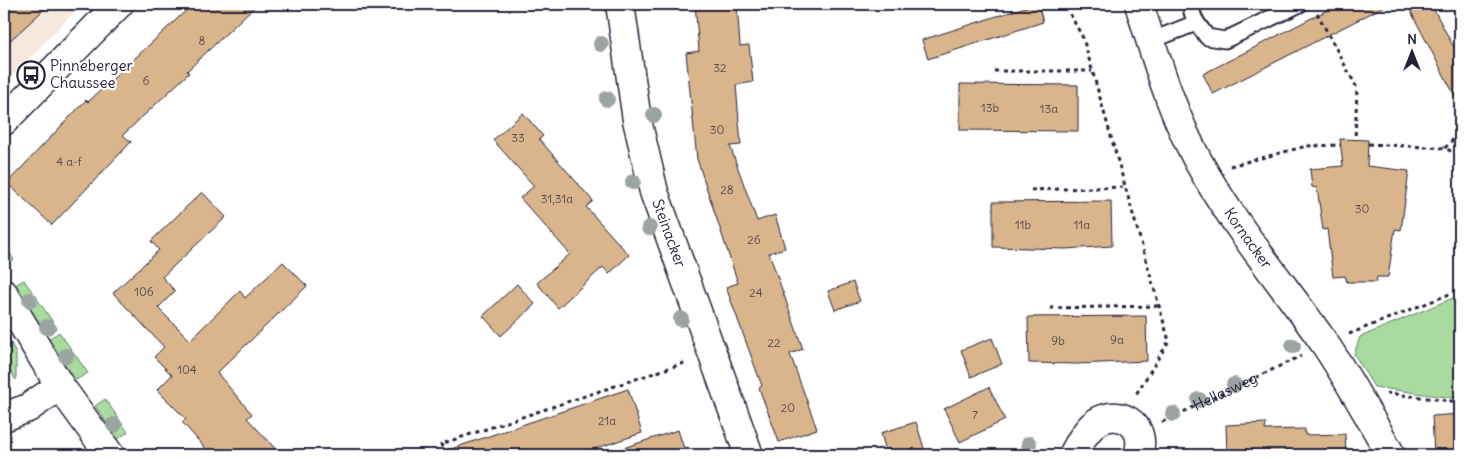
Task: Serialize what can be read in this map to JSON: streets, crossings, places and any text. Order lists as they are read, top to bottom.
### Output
{
  "streets": {
    "street": ["Steinacker", "Kornacker"],
    "path": ["Hellasweg"]
  },
  "places": {
    "bus stop": ["Pinneberger Chaussee"]
  },
  "house_numbers": [
    "8",
    "32",
    "6",
    "13b",
    "13a",
    "30",
    "33",
    "4 a-f",
    "28",
    "31,31a",
    "30",
    "11b",
    "11a",
    "26",
    "106",
    "24",
    "9a",
    "9b",
    "22",
    "104",
    "20",
    "7",
    "21a"
  ],
  "north": "top"
}
